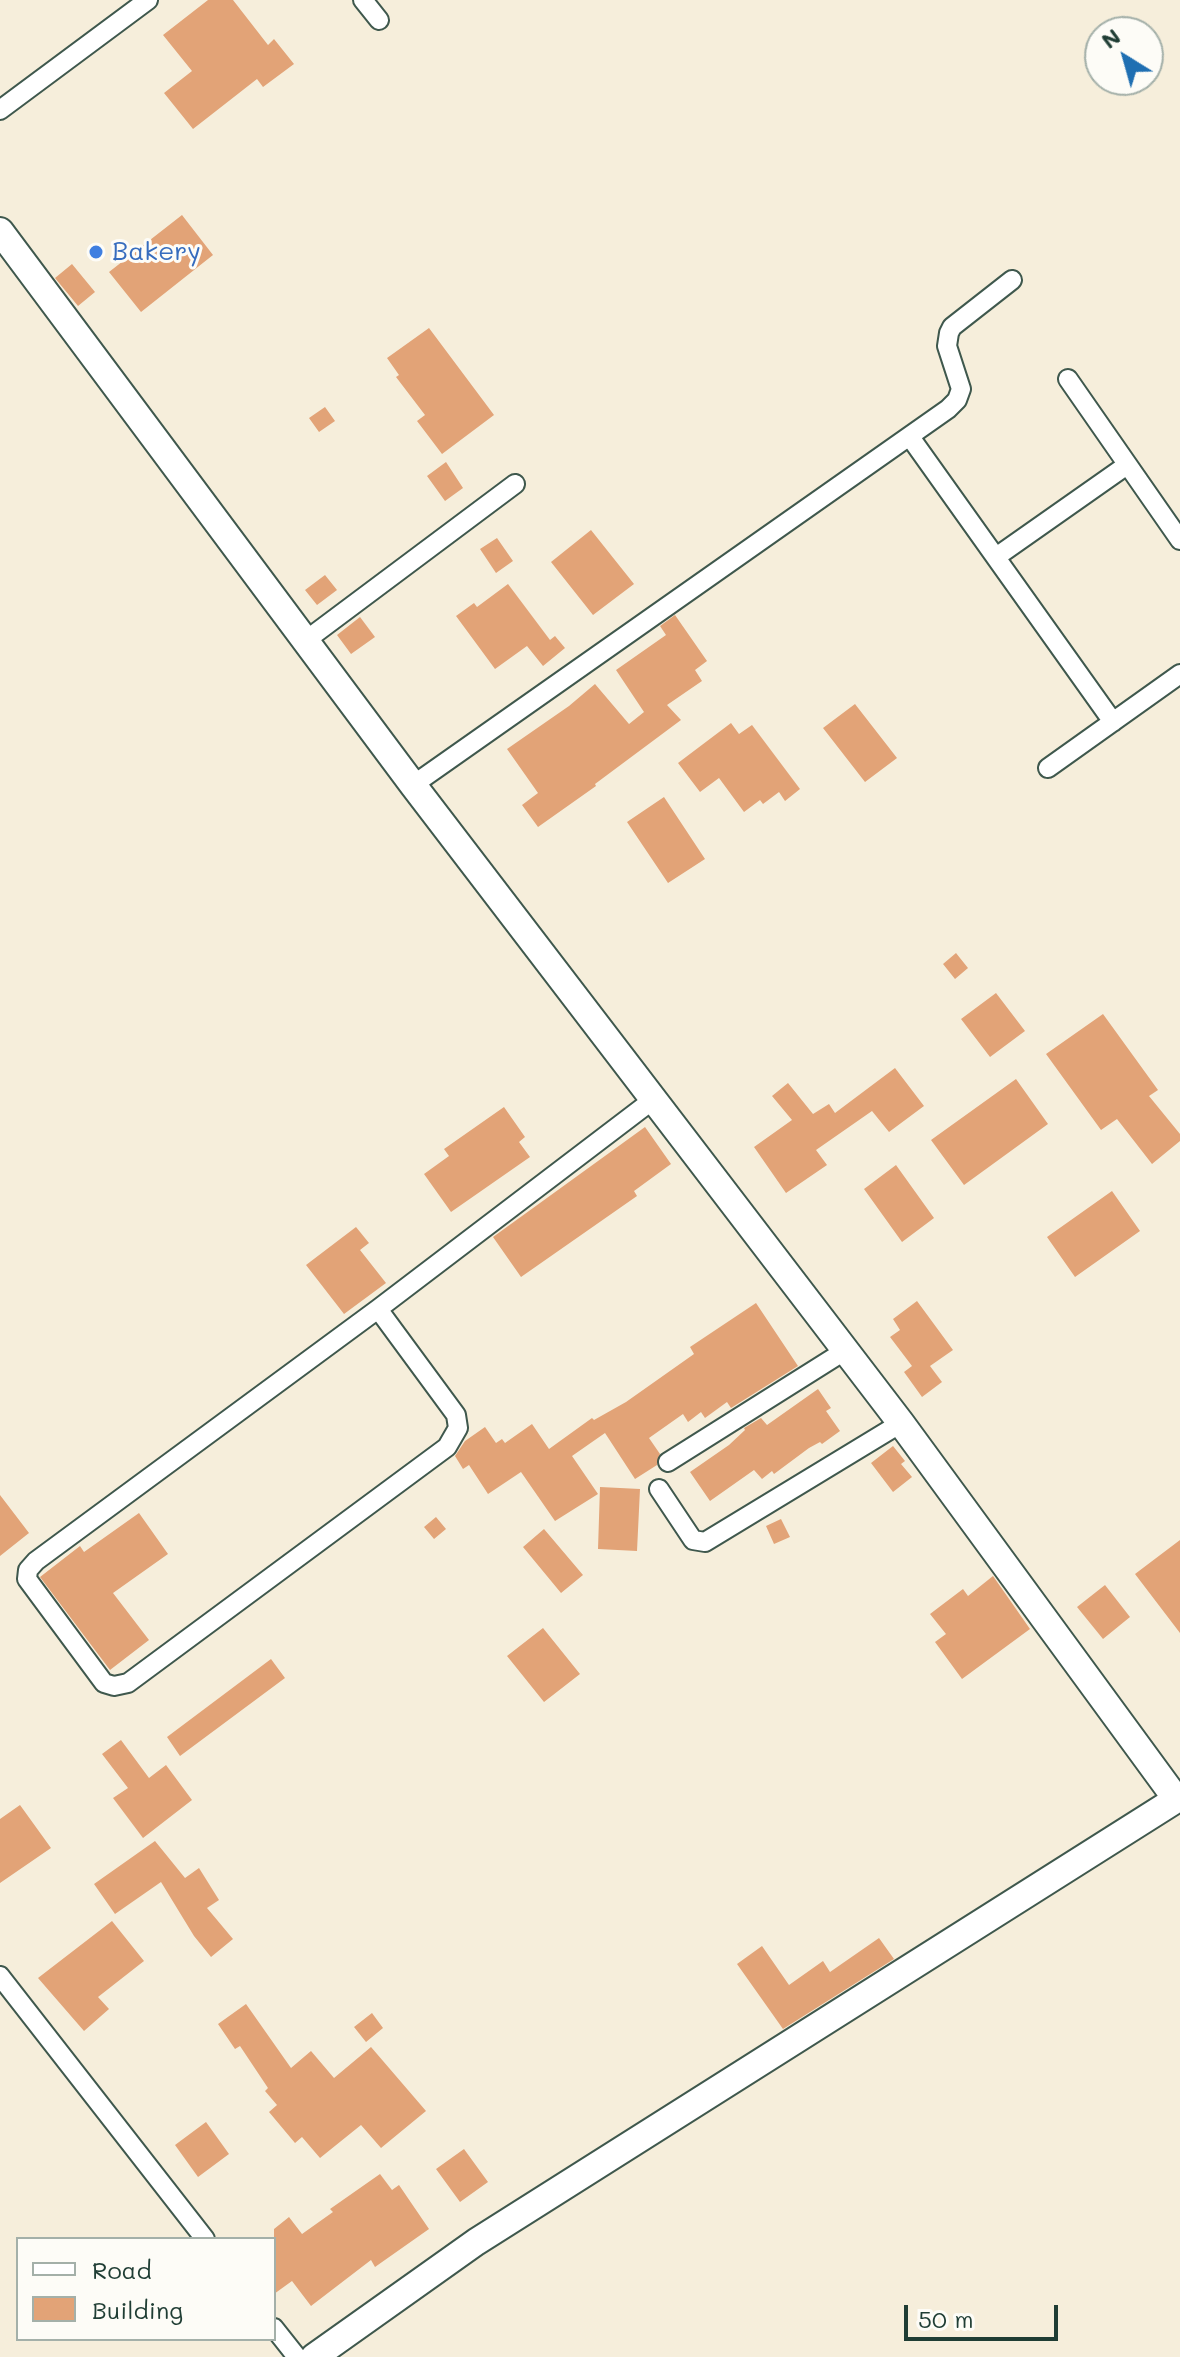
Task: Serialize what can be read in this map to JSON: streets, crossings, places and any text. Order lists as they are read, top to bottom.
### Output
{
  "places": ["Bakery"],
  "legend": ["Road", "Building"],
  "scale_bar": "50 m",
  "north": "top left"
}
